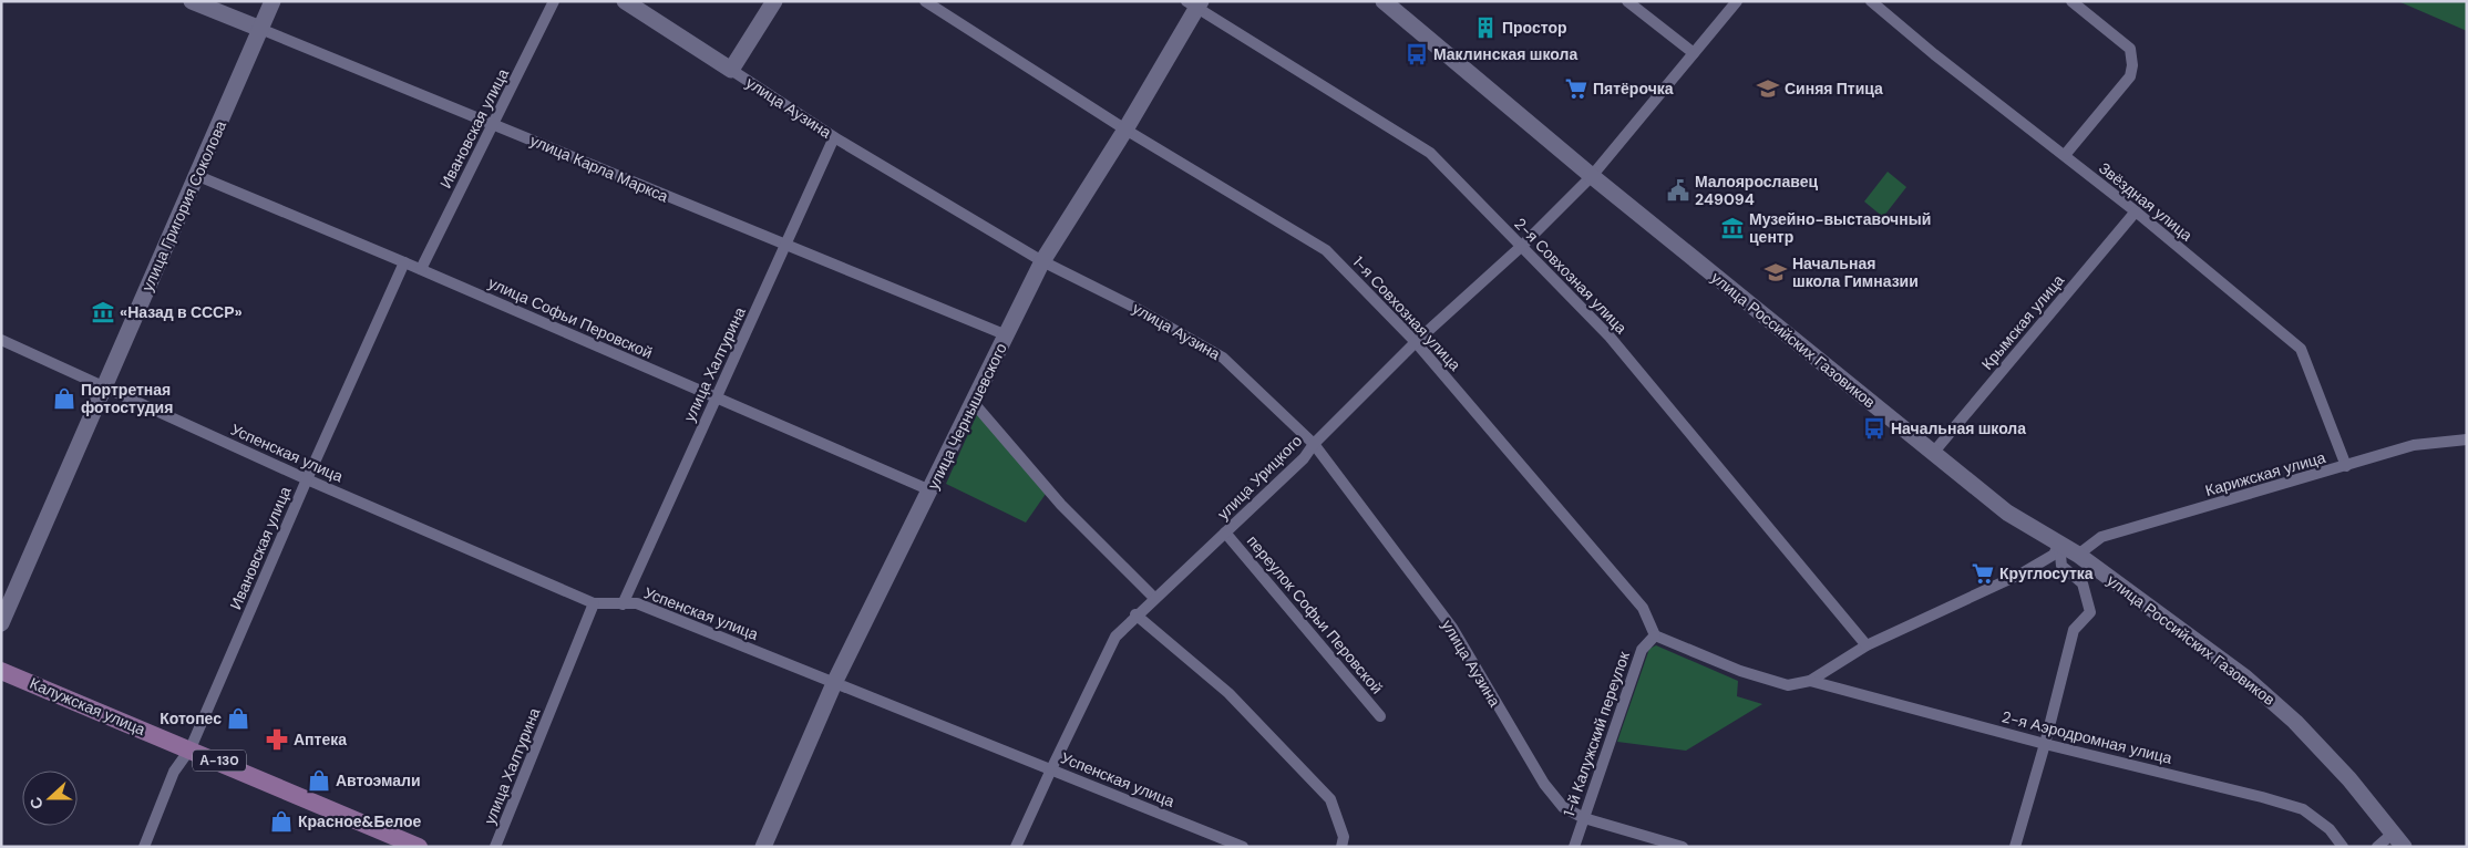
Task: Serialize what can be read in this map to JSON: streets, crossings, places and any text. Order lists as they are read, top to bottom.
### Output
{
  "streets": {
    "main road": [
      "улица Аузина",
      "улица Карла Маркса",
      "улица Григория Соколова",
      "улица Российских Газовиков",
      "улица Чернышевского",
      "Калужская улица",
      "А-130"
    ],
    "street": [
      "Ивановская улица",
      "Звёздная улица",
      "2-я Совхозная улица",
      "1-я Совхозная улица",
      "улица Софьи Перовской",
      "Крымская улица",
      "улица Халтурина",
      "Успенская улица",
      "Карижская улица",
      "улица Урицкого",
      "переулок Софьи Перовской",
      "1-й Калужский переулок",
      "2-я Аэродромная улица"
    ]
  },
  "crossings": [
    ["улица Аузина", "улица Халтурина"],
    ["улица Аузина", "улица Чернышевского"],
    ["улица Аузина", "улица Урицкого"],
    ["улица Аузина", "1-й Калужский переулок"],
    ["Ивановская улица", "улица Карла Маркса"],
    ["Ивановская улица", "улица Софьи Перовской"],
    ["Ивановская улица", "Успенская улица"],
    ["Ивановская улица", "Калужская улица"],
    ["улица Карла Маркса", "улица Григория Соколова"],
    ["улица Карла Маркса", "улица Халтурина"],
    ["улица Карла Маркса", "улица Чернышевского"],
    ["Звёздная улица", "Крымская улица"],
    ["Звёздная улица", "Карижская улица"],
    ["улица Григория Соколова", "улица Софьи Перовской"],
    ["улица Григория Соколова", "Успенская улица"],
    ["2-я Совхозная улица", "улица Чернышевского"],
    ["2-я Совхозная улица", "улица Урицкого"],
    ["1-я Совхозная улица", "улица Чернышевского"],
    ["1-я Совхозная улица", "улица Урицкого"],
    ["1-я Совхозная улица", "1-й Калужский переулок"],
    ["улица Софьи Перовской", "улица Халтурина"],
    ["улица Софьи Перовской", "улица Чернышевского"],
    ["Крымская улица", "улица Российских Газовиков"],
    ["улица Российских Газовиков", "Карижская улица"],
    ["улица Российских Газовиков", "улица Урицкого"],
    ["улица Халтурина", "Успенская улица"],
    ["улица Чернышевского", "Успенская улица"],
    ["Успенская улица", "улица Урицкого"],
    ["улица Урицкого", "переулок Софьи Перовской"]
  ],
  "places": {
    "building": ["Простор"],
    "bus stop": ["Маклинская школа", "Начальная школа"],
    "supermarket": ["Пятёрочка", "Круглосутка"],
    "school or university": ["Синяя Птица", "Начальная школа Гимназии"],
    "public building": ["Малоярославец 249094"],
    "museum": ["Музейно-выставочный центр", "«Назад в СССР»"],
    "shop": [
      "Портретная фотостудия",
      "Котопес",
      "Автоэмали",
      "Красное&Белое"
    ],
    "pharmacy": ["Аптека"]
  },
  "north": "left"
}
